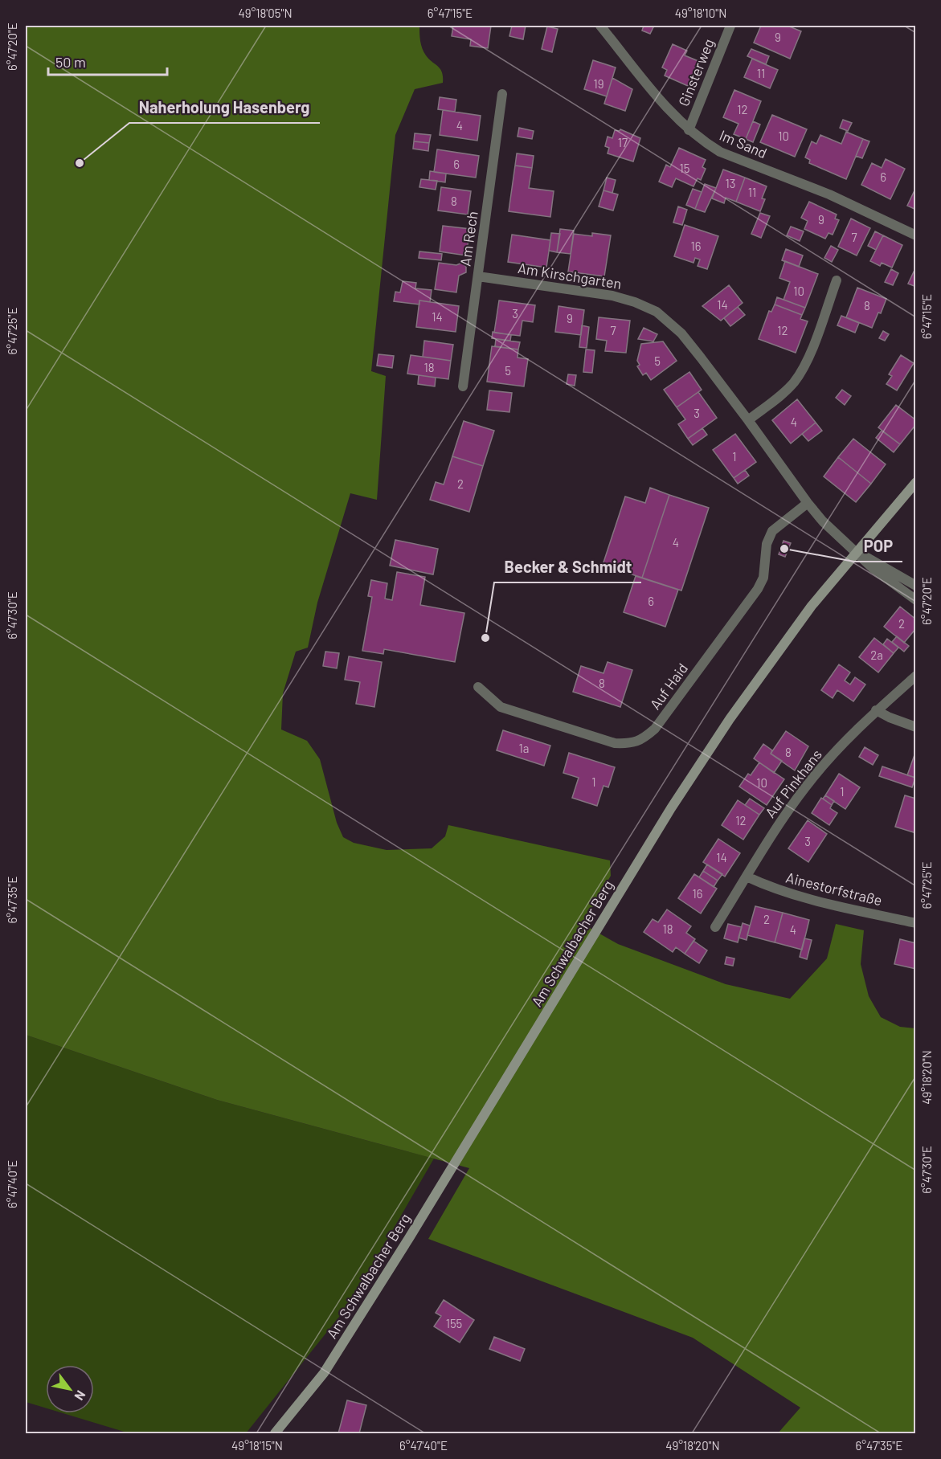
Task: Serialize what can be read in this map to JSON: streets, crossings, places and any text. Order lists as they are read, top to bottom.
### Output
{
  "streets": {
    "main road": ["Am Schwalbacher Berg"],
    "street": [
      "Ginsterweg",
      "Im Sand",
      "Am Rech",
      "Am Kirschgarten",
      "Auf Haid",
      "Auf Pinkhans",
      "Ainestorfstraße"
    ]
  },
  "crossings": [
    ["Ginsterweg", "Im Sand"],
    ["Am Rech", "Am Kirschgarten"],
    ["Am Kirschgarten", "Auf Haid"],
    ["Am Kirschgarten", "Am Schwalbacher Berg"],
    ["Auf Pinkhans", "Ainestorfstraße"]
  ],
  "places": ["Naherholung Hasenberg", "POP", "Becker & Schmidt"],
  "house_numbers": [
    "9",
    "11",
    "19",
    "12",
    "4",
    "10",
    "17",
    "6",
    "15",
    "6",
    "13",
    "11",
    "8",
    "9",
    "7",
    "16",
    "10",
    "14",
    "8",
    "3",
    "14",
    "9",
    "7",
    "12",
    "5",
    "18",
    "5",
    "3",
    "4",
    "1",
    "2",
    "4",
    "6",
    "2",
    "2a",
    "8",
    "1a",
    "8",
    "1",
    "10",
    "1",
    "12",
    "3",
    "14",
    "16",
    "2",
    "18",
    "4",
    "155"
  ],
  "scale_bar": "50 m",
  "north": "bottom right",
  "coordinates": [
    "49°18'05\"N",
    "6°47'15\"E",
    "49°18'10\"N",
    "6°47'20\"E",
    "6°47'25\"E",
    "6°47'30\"E",
    "6°47'35\"E",
    "49°18'20\"N",
    "6°47'40\"E",
    "49°18'15\"N"
  ]
}
